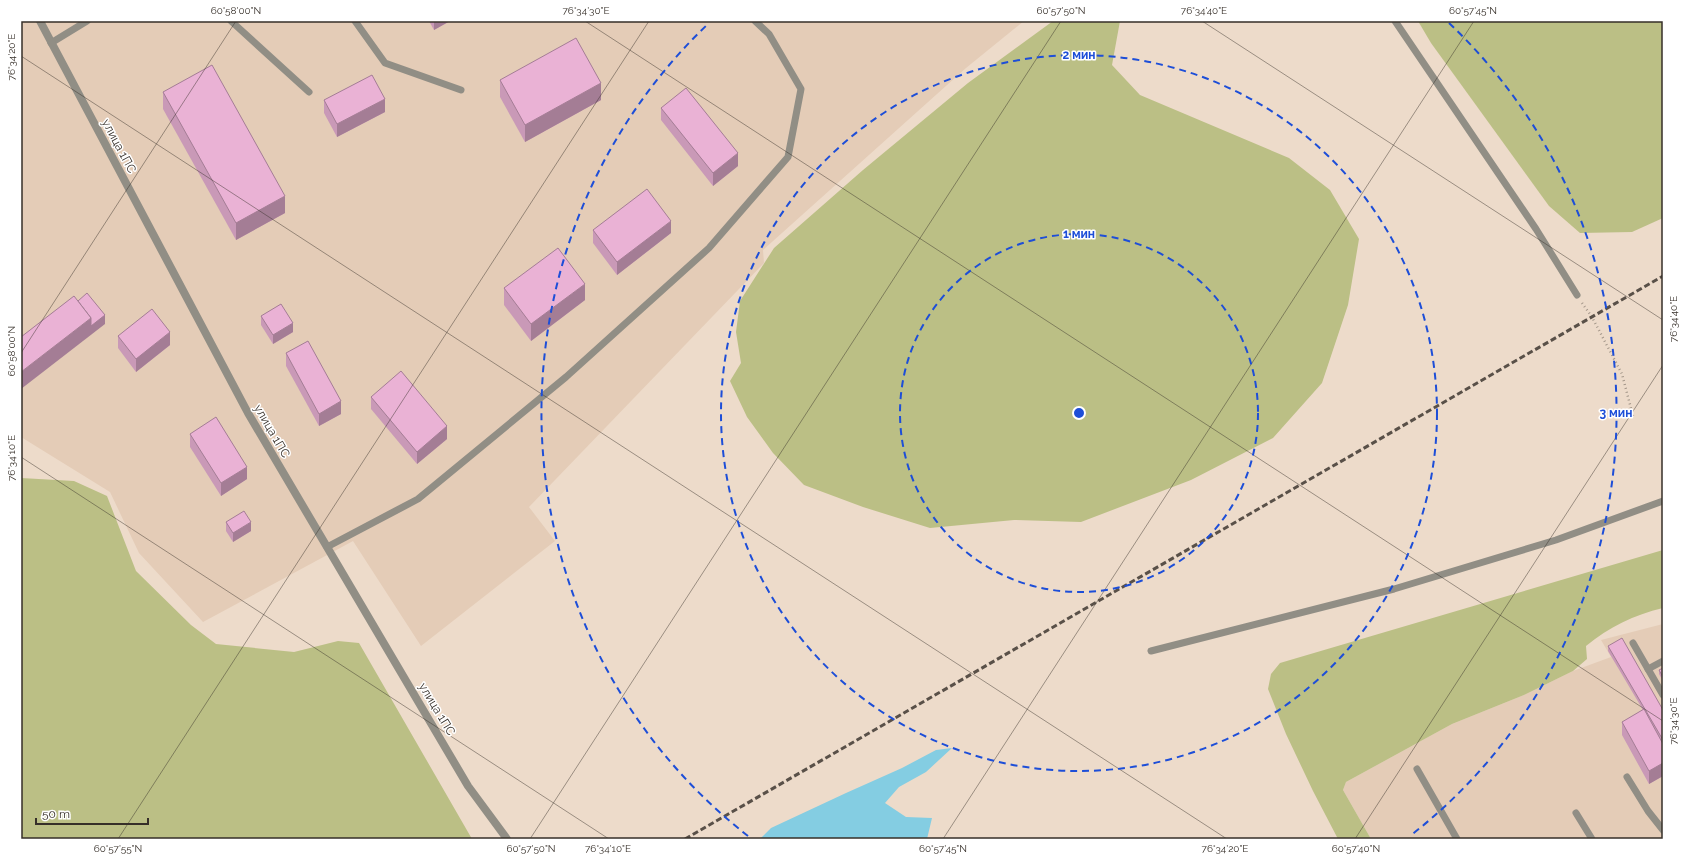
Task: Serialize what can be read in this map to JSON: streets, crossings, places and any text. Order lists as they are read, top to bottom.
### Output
{
  "streets": {
    "street": ["улица 1ПС"]
  },
  "scale_bar": "50 m",
  "coordinates": [
    "60°58'00\"N",
    "76°34'30\"E",
    "60°57'50\"N",
    "76°34'40\"E",
    "60°57'45\"N",
    "76°34'20\"E",
    "76°34'10\"E",
    "60°57'55\"N",
    "60°57'40\"N"
  ],
  "rings": ["2 мин", "1 мин", "3 мин"]
}
